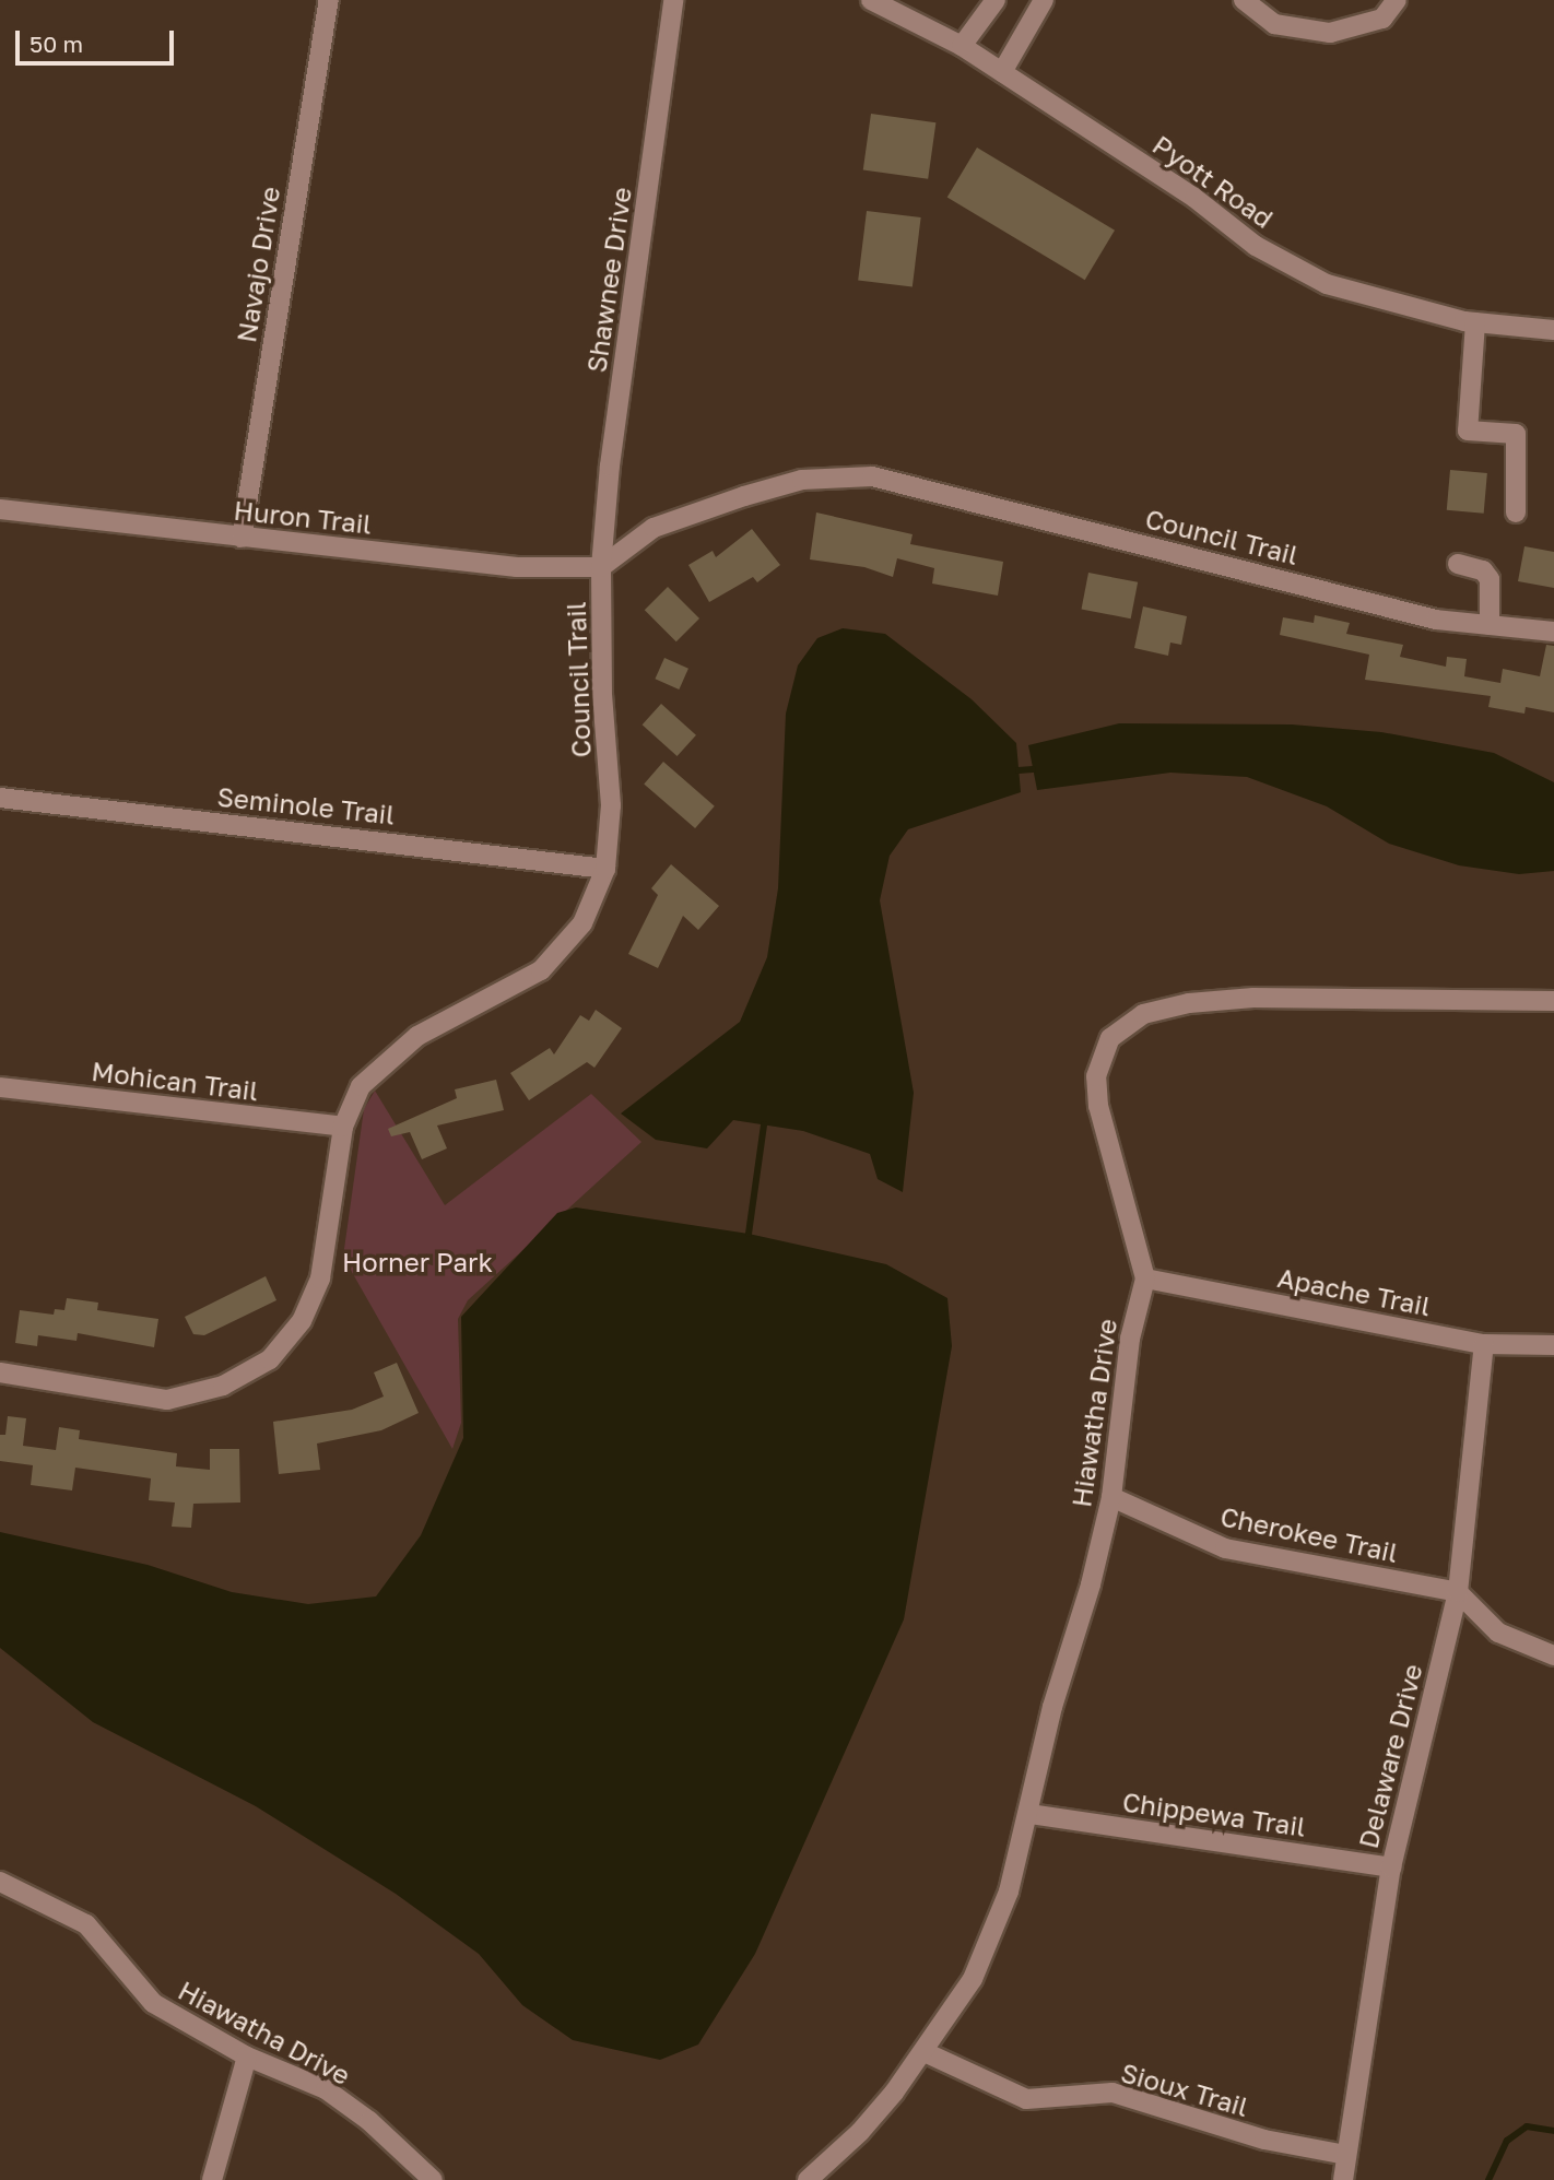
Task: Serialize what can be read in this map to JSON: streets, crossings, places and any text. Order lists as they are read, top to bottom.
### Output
{
  "streets": {
    "street": [
      "Pyott Road",
      "Navajo Drive",
      "Shawnee Drive",
      "Huron Trail",
      "Council Trail",
      "Seminole Trail",
      "Mohican Trail",
      "Apache Trail",
      "Hiawatha Drive",
      "Cherokee Trail",
      "Delaware Drive",
      "Chippewa Trail",
      "Sioux Trail"
    ]
  },
  "crossings": [
    ["Navajo Drive", "Huron Trail"],
    ["Shawnee Drive", "Huron Trail"],
    ["Shawnee Drive", "Council Trail"],
    ["Huron Trail", "Council Trail"],
    ["Council Trail", "Seminole Trail"],
    ["Council Trail", "Mohican Trail"],
    ["Apache Trail", "Hiawatha Drive"],
    ["Apache Trail", "Delaware Drive"],
    ["Hiawatha Drive", "Cherokee Trail"],
    ["Hiawatha Drive", "Chippewa Trail"],
    ["Hiawatha Drive", "Sioux Trail"],
    ["Cherokee Trail", "Delaware Drive"],
    ["Delaware Drive", "Chippewa Trail"],
    ["Delaware Drive", "Sioux Trail"]
  ],
  "parks": ["Horner Park"],
  "scale_bar": "50 m"
}
